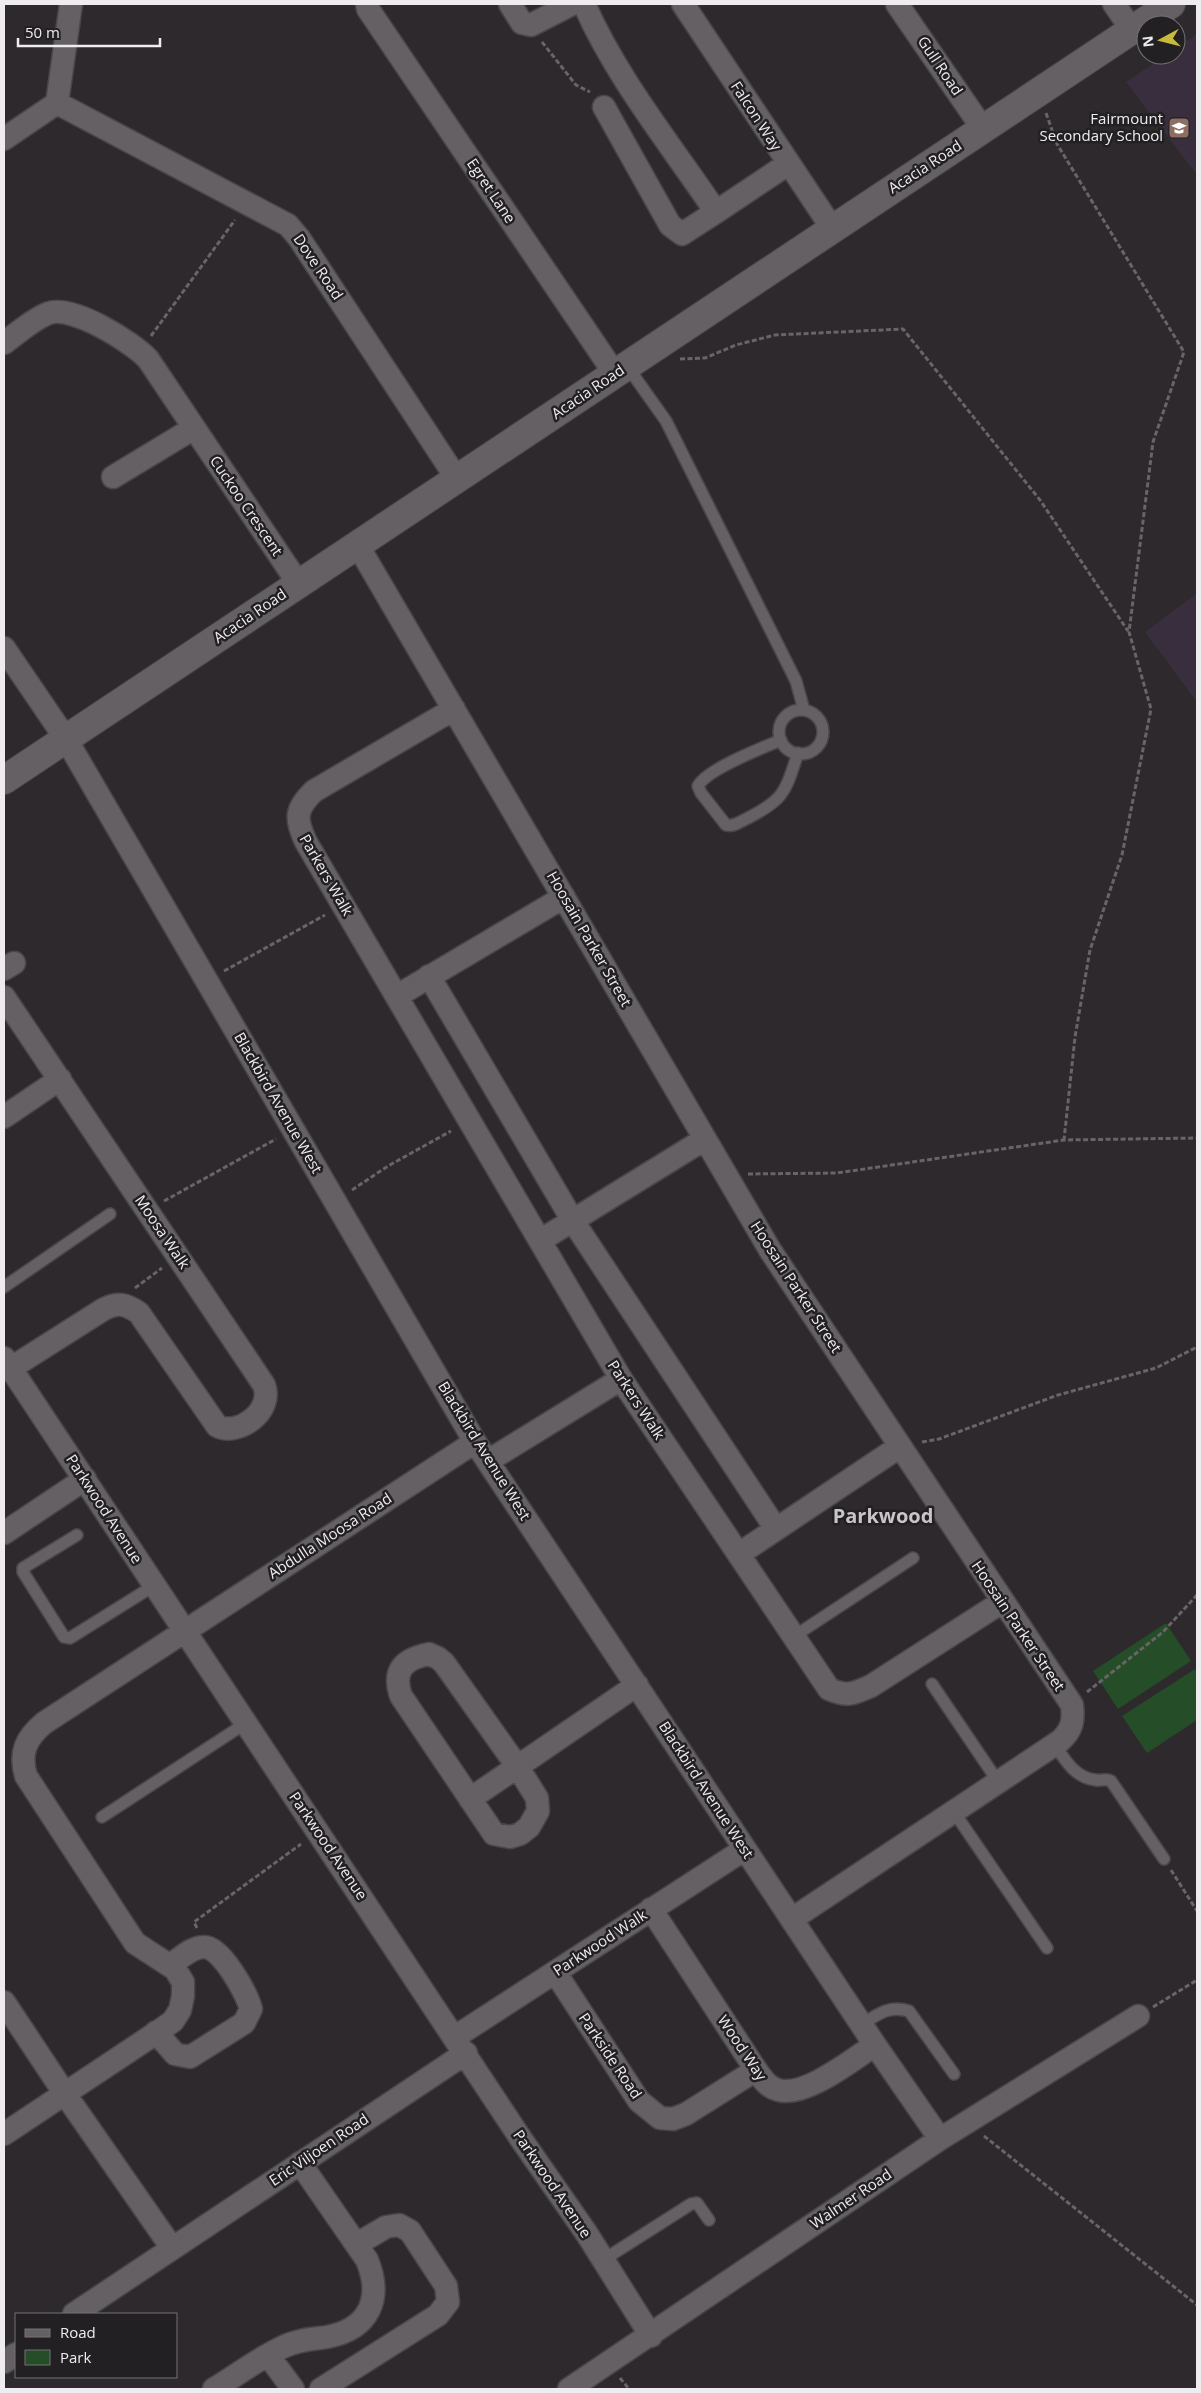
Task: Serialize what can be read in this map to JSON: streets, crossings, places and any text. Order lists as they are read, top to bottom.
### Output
{
  "streets": {
    "street": [
      "Gull Road",
      "Falcon Way",
      "Acacia Road",
      "Egret Lane",
      "Dove Road",
      "Cuckoo Crescent",
      "Parkers Walk",
      "Hoosain Parker Street",
      "Blackbird Avenue West",
      "Moosa Walk",
      "Parkwood Avenue",
      "Abdulla Moosa Road",
      "Parkwood Walk",
      "Wood Way",
      "Parkside Road",
      "Eric Viljoen Road",
      "Walmer Road"
    ]
  },
  "crossings": [
    ["Gull Road", "Acacia Road"],
    ["Falcon Way", "Acacia Road"],
    ["Acacia Road", "Egret Lane"],
    ["Acacia Road", "Dove Road"],
    ["Acacia Road", "Cuckoo Crescent"],
    ["Acacia Road", "Hoosain Parker Street"],
    ["Acacia Road", "Blackbird Avenue West"],
    ["Parkers Walk", "Hoosain Parker Street"],
    ["Hoosain Parker Street", "Blackbird Avenue West"],
    ["Blackbird Avenue West", "Abdulla Moosa Road"],
    ["Blackbird Avenue West", "Parkwood Walk"],
    ["Blackbird Avenue West", "Wood Way"],
    ["Blackbird Avenue West", "Walmer Road"],
    ["Parkwood Avenue", "Abdulla Moosa Road"],
    ["Parkwood Avenue", "Parkwood Walk"],
    ["Parkwood Avenue", "Eric Viljoen Road"],
    ["Parkwood Avenue", "Walmer Road"],
    ["Parkwood Walk", "Wood Way"],
    ["Parkwood Walk", "Parkside Road"],
    ["Parkwood Walk", "Eric Viljoen Road"],
    ["Wood Way", "Parkside Road"]
  ],
  "districts": ["Parkwood"],
  "places": {
    "school or university": ["Fairmount Secondary School"]
  },
  "legend": ["Road", "Park"],
  "scale_bar": "50 m",
  "north": "left"
}
